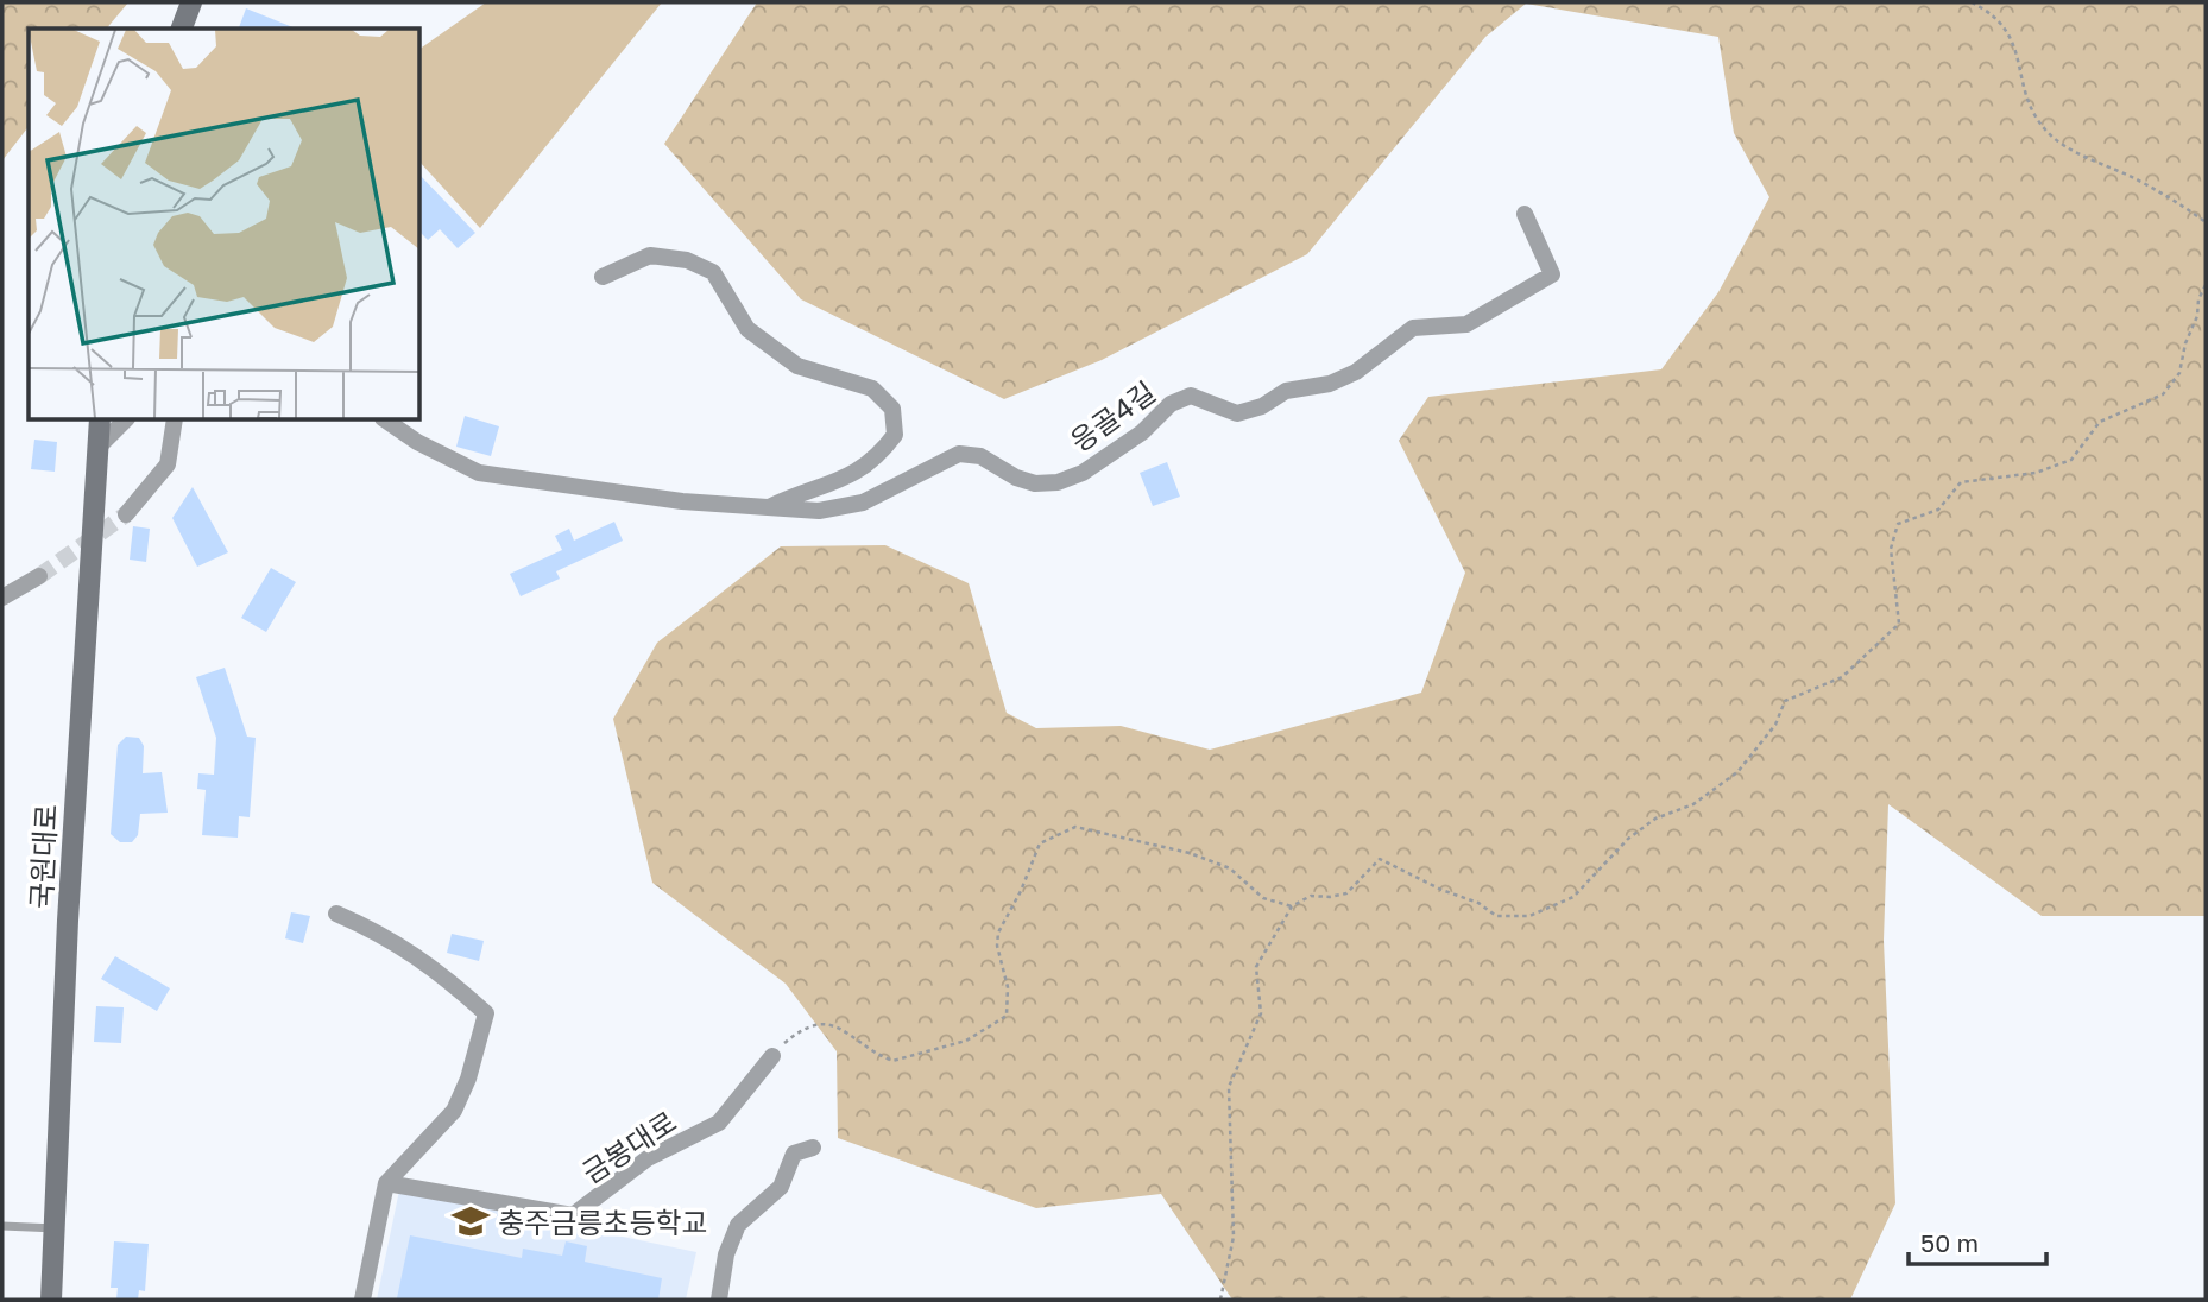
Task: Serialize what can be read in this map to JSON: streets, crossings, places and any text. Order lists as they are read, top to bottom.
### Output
{
  "streets": {
    "street": ["응골4길", "국원대로", "금봉대로"]
  },
  "places": {
    "school or university": ["충주금릉초등학교"]
  },
  "scale_bar": "50 m"
}
